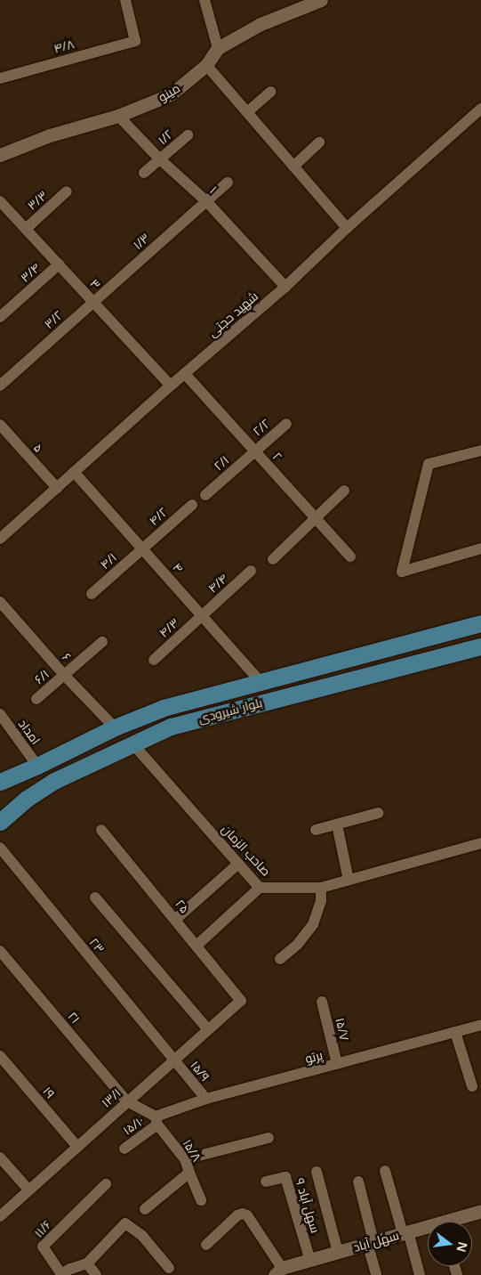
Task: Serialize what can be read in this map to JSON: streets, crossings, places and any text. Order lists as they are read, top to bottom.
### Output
{
  "streets": {
    "main road": ["بلوار شیرودی"],
    "street": [
      "۴/۸",
      "مینو",
      "۱/۲",
      "۱",
      "۳/۳",
      "۱/۳",
      "۳/۴",
      "۳",
      "شهید حجتی",
      "۳/۲",
      "۲/۲",
      "۵",
      "۲",
      "۲/۱",
      "۴/۲",
      "۴/۱",
      "۴",
      "۴/۴",
      "۴/۳",
      "۶",
      "۶/۱",
      "امداد",
      "صاحب الزمان",
      "۲۵",
      "۲۳",
      "۲۱",
      "۱۵/۷",
      "پرتو",
      "۱۵/۹",
      "۱۹",
      "۱۳/۱",
      "۱۵/۱۰",
      "۱۵/۸",
      "سهل آباد ۹",
      "۱۱/۶",
      "سهل آباد"
    ]
  },
  "crossings": [
    ["مینو", "۱"],
    ["۱/۲", "۱"],
    ["۱", "۱/۳"],
    ["۱", "شهید حجتی"],
    ["۳/۳", "۳"],
    ["۱/۳", "۳"],
    ["۱/۳", "۳/۲"],
    ["۳/۴", "۳"],
    ["۳", "شهید حجتی"],
    ["۳", "۳/۲"],
    ["شهید حجتی", "۵"],
    ["شهید حجتی", "۲"],
    ["شهید حجتی", "۴"],
    ["۲/۲", "۲"],
    ["۲/۲", "۲/۱"],
    ["۲", "۲/۱"],
    ["۴/۲", "۴/۱"],
    ["۴/۲", "۴"],
    ["۴/۱", "۴"],
    ["۴", "۴/۴"],
    ["۴", "۴/۳"],
    ["۴", "بلوار شیرودی"],
    ["۴/۴", "۴/۳"],
    ["۶", "۶/۱"],
    ["۶", "بلوار شیرودی"],
    ["بلوار شیرودی", "امداد"],
    ["بلوار شیرودی", "صاحب الزمان"],
    ["۲۵", "۱۳/۱"],
    ["۲۳", "۱۵/۹"],
    ["۲۳", "۱۳/۱"],
    ["۲۱", "۱۳/۱"],
    ["۱۵/۷", "پرتو"],
    ["پرتو", "۱۵/۹"],
    ["پرتو", "۱۵/۱۰"],
    ["پرتو", "۱۵/۸"],
    ["۱۵/۹", "۱۳/۱"],
    ["۱۹", "۱۳/۱"],
    ["۱۵/۱۰", "۱۵/۸"],
    ["سهل آباد ۹", "سهل آباد"]
  ],
  "north": "right"
}
